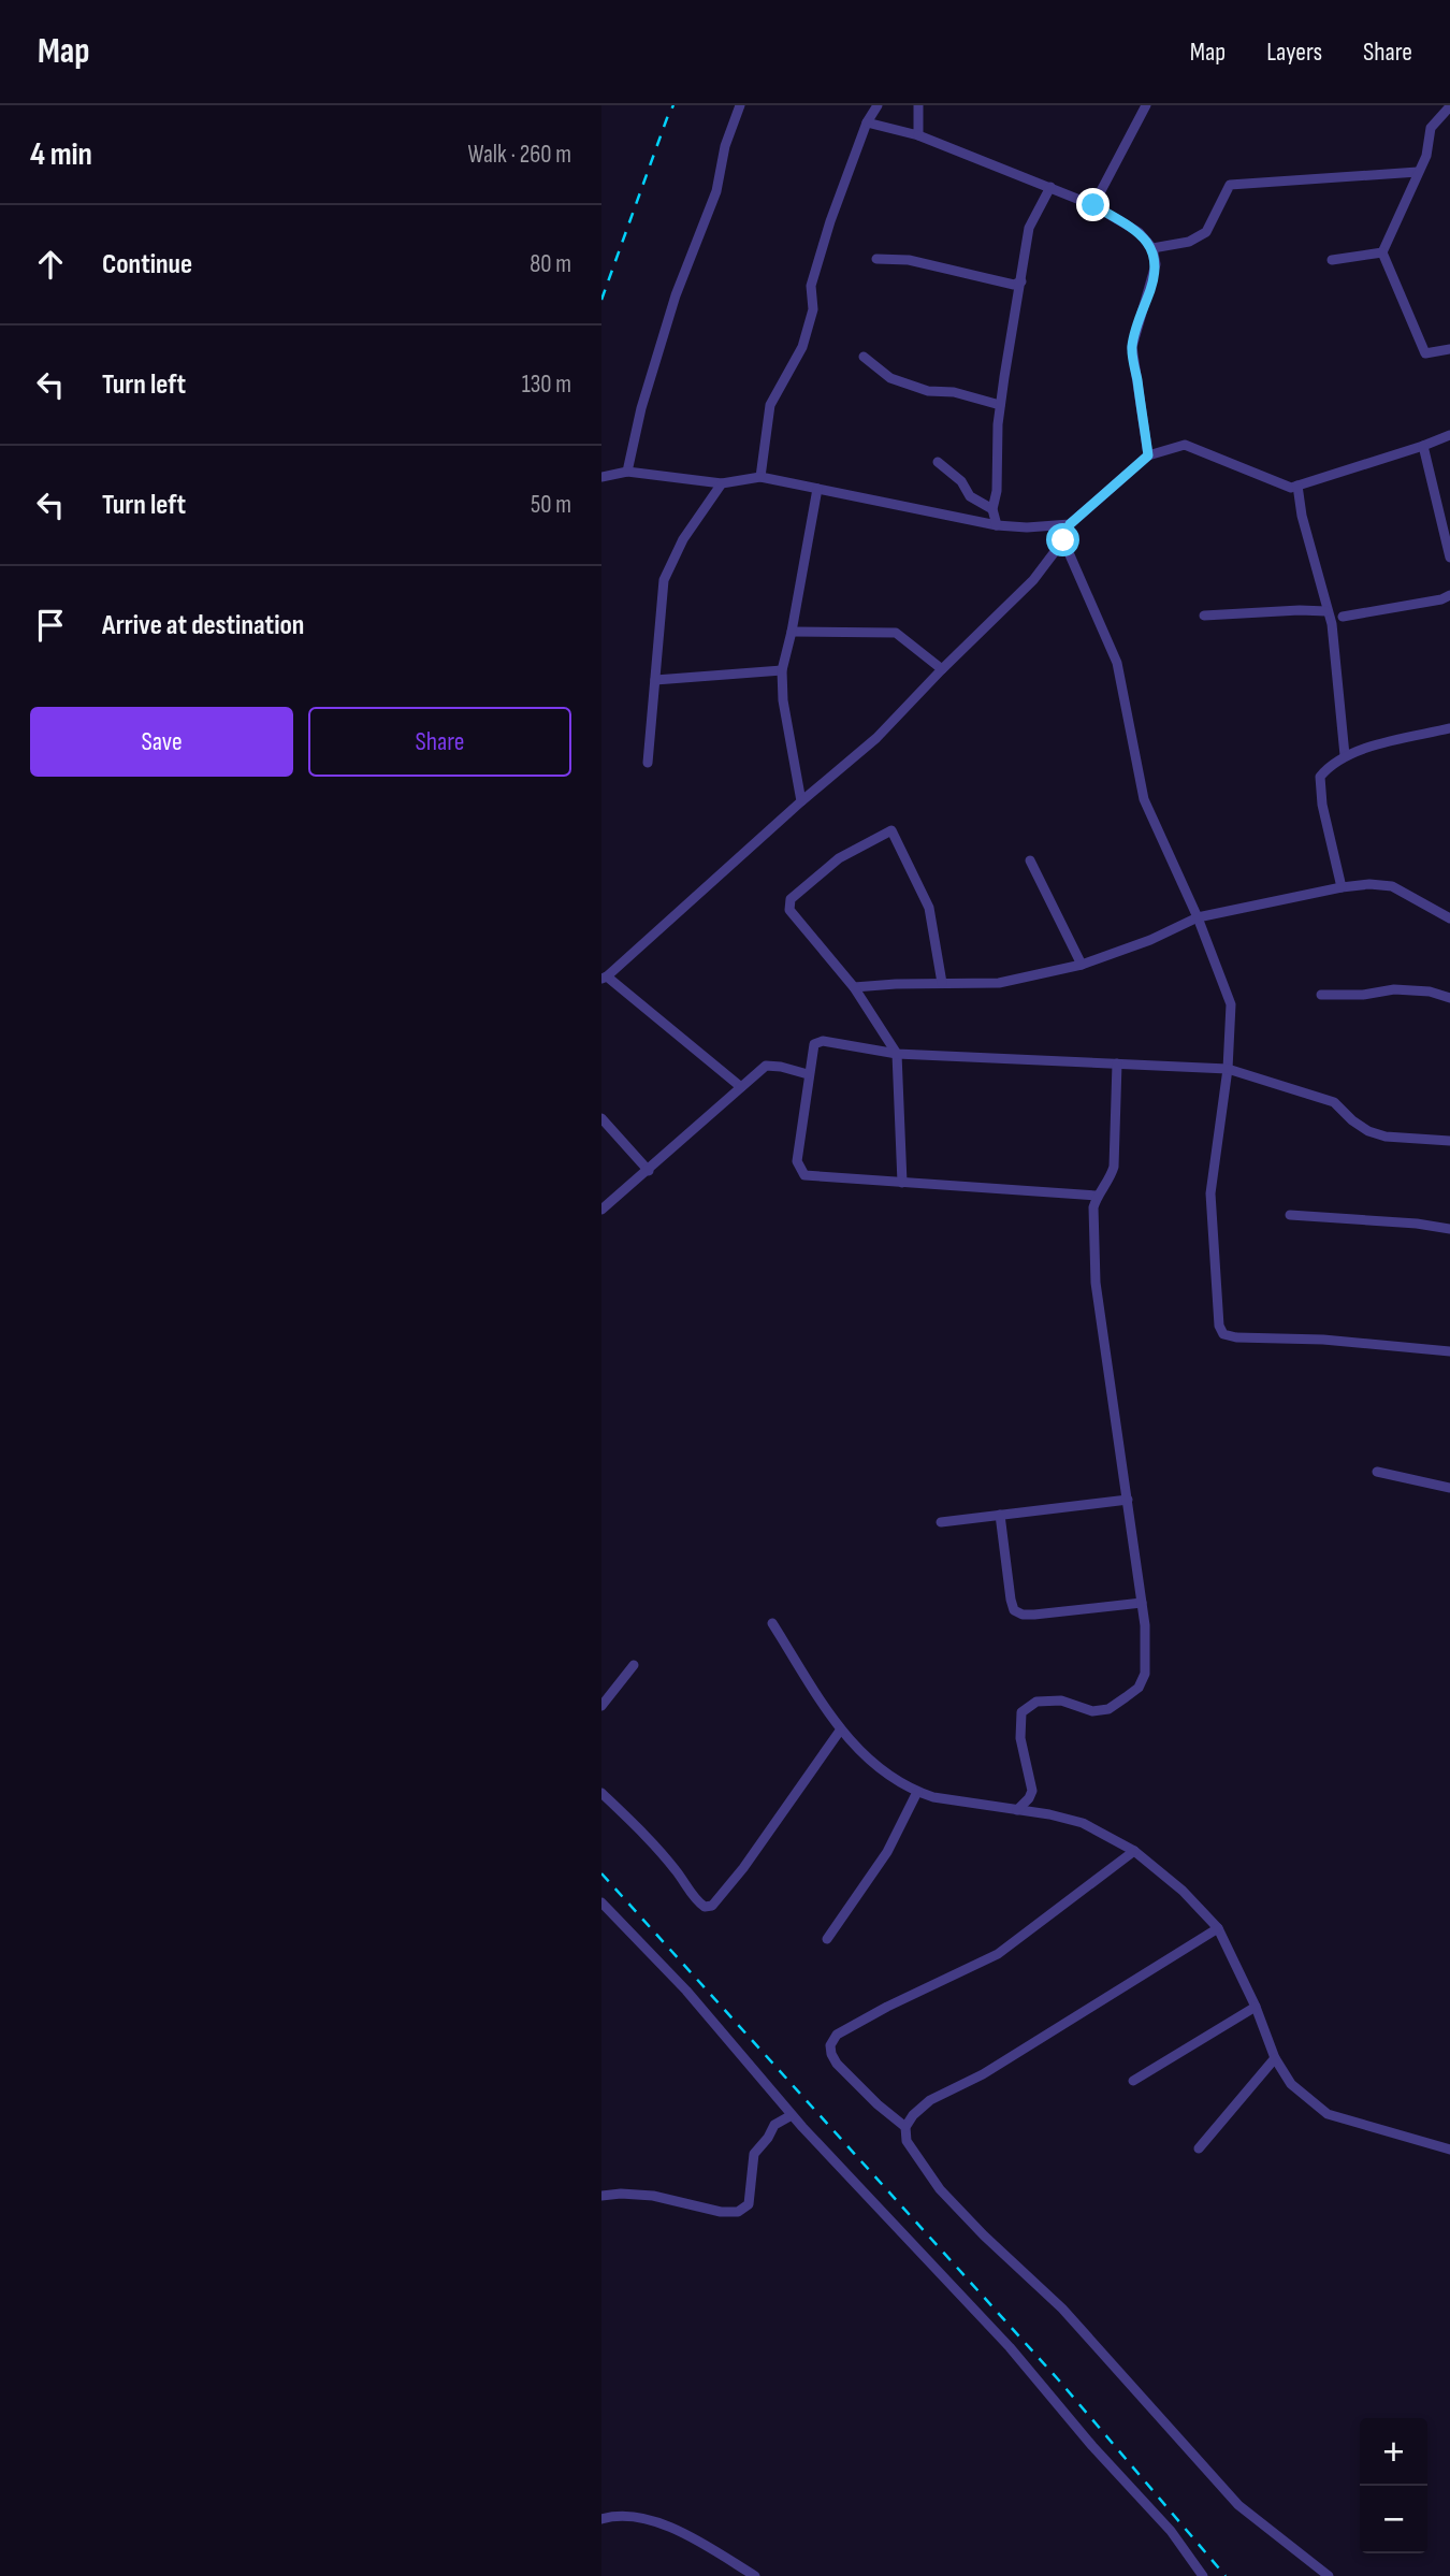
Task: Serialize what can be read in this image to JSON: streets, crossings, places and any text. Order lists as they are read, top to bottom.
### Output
{
  "page": {
    "header": "Map",
    "nav": ["Map", "Layers", "Share"],
    "heading": ["4 min", "Walk · 260 m"],
    "list": [
      ["Continue", "80 m"],
      ["Turn left", "130 m"],
      ["Turn left", "50 m"],
      "Arrive at destination"
    ],
    "buttons": ["Save", "Share"],
    "map_buttons": ["+", "−"]
  }
}
